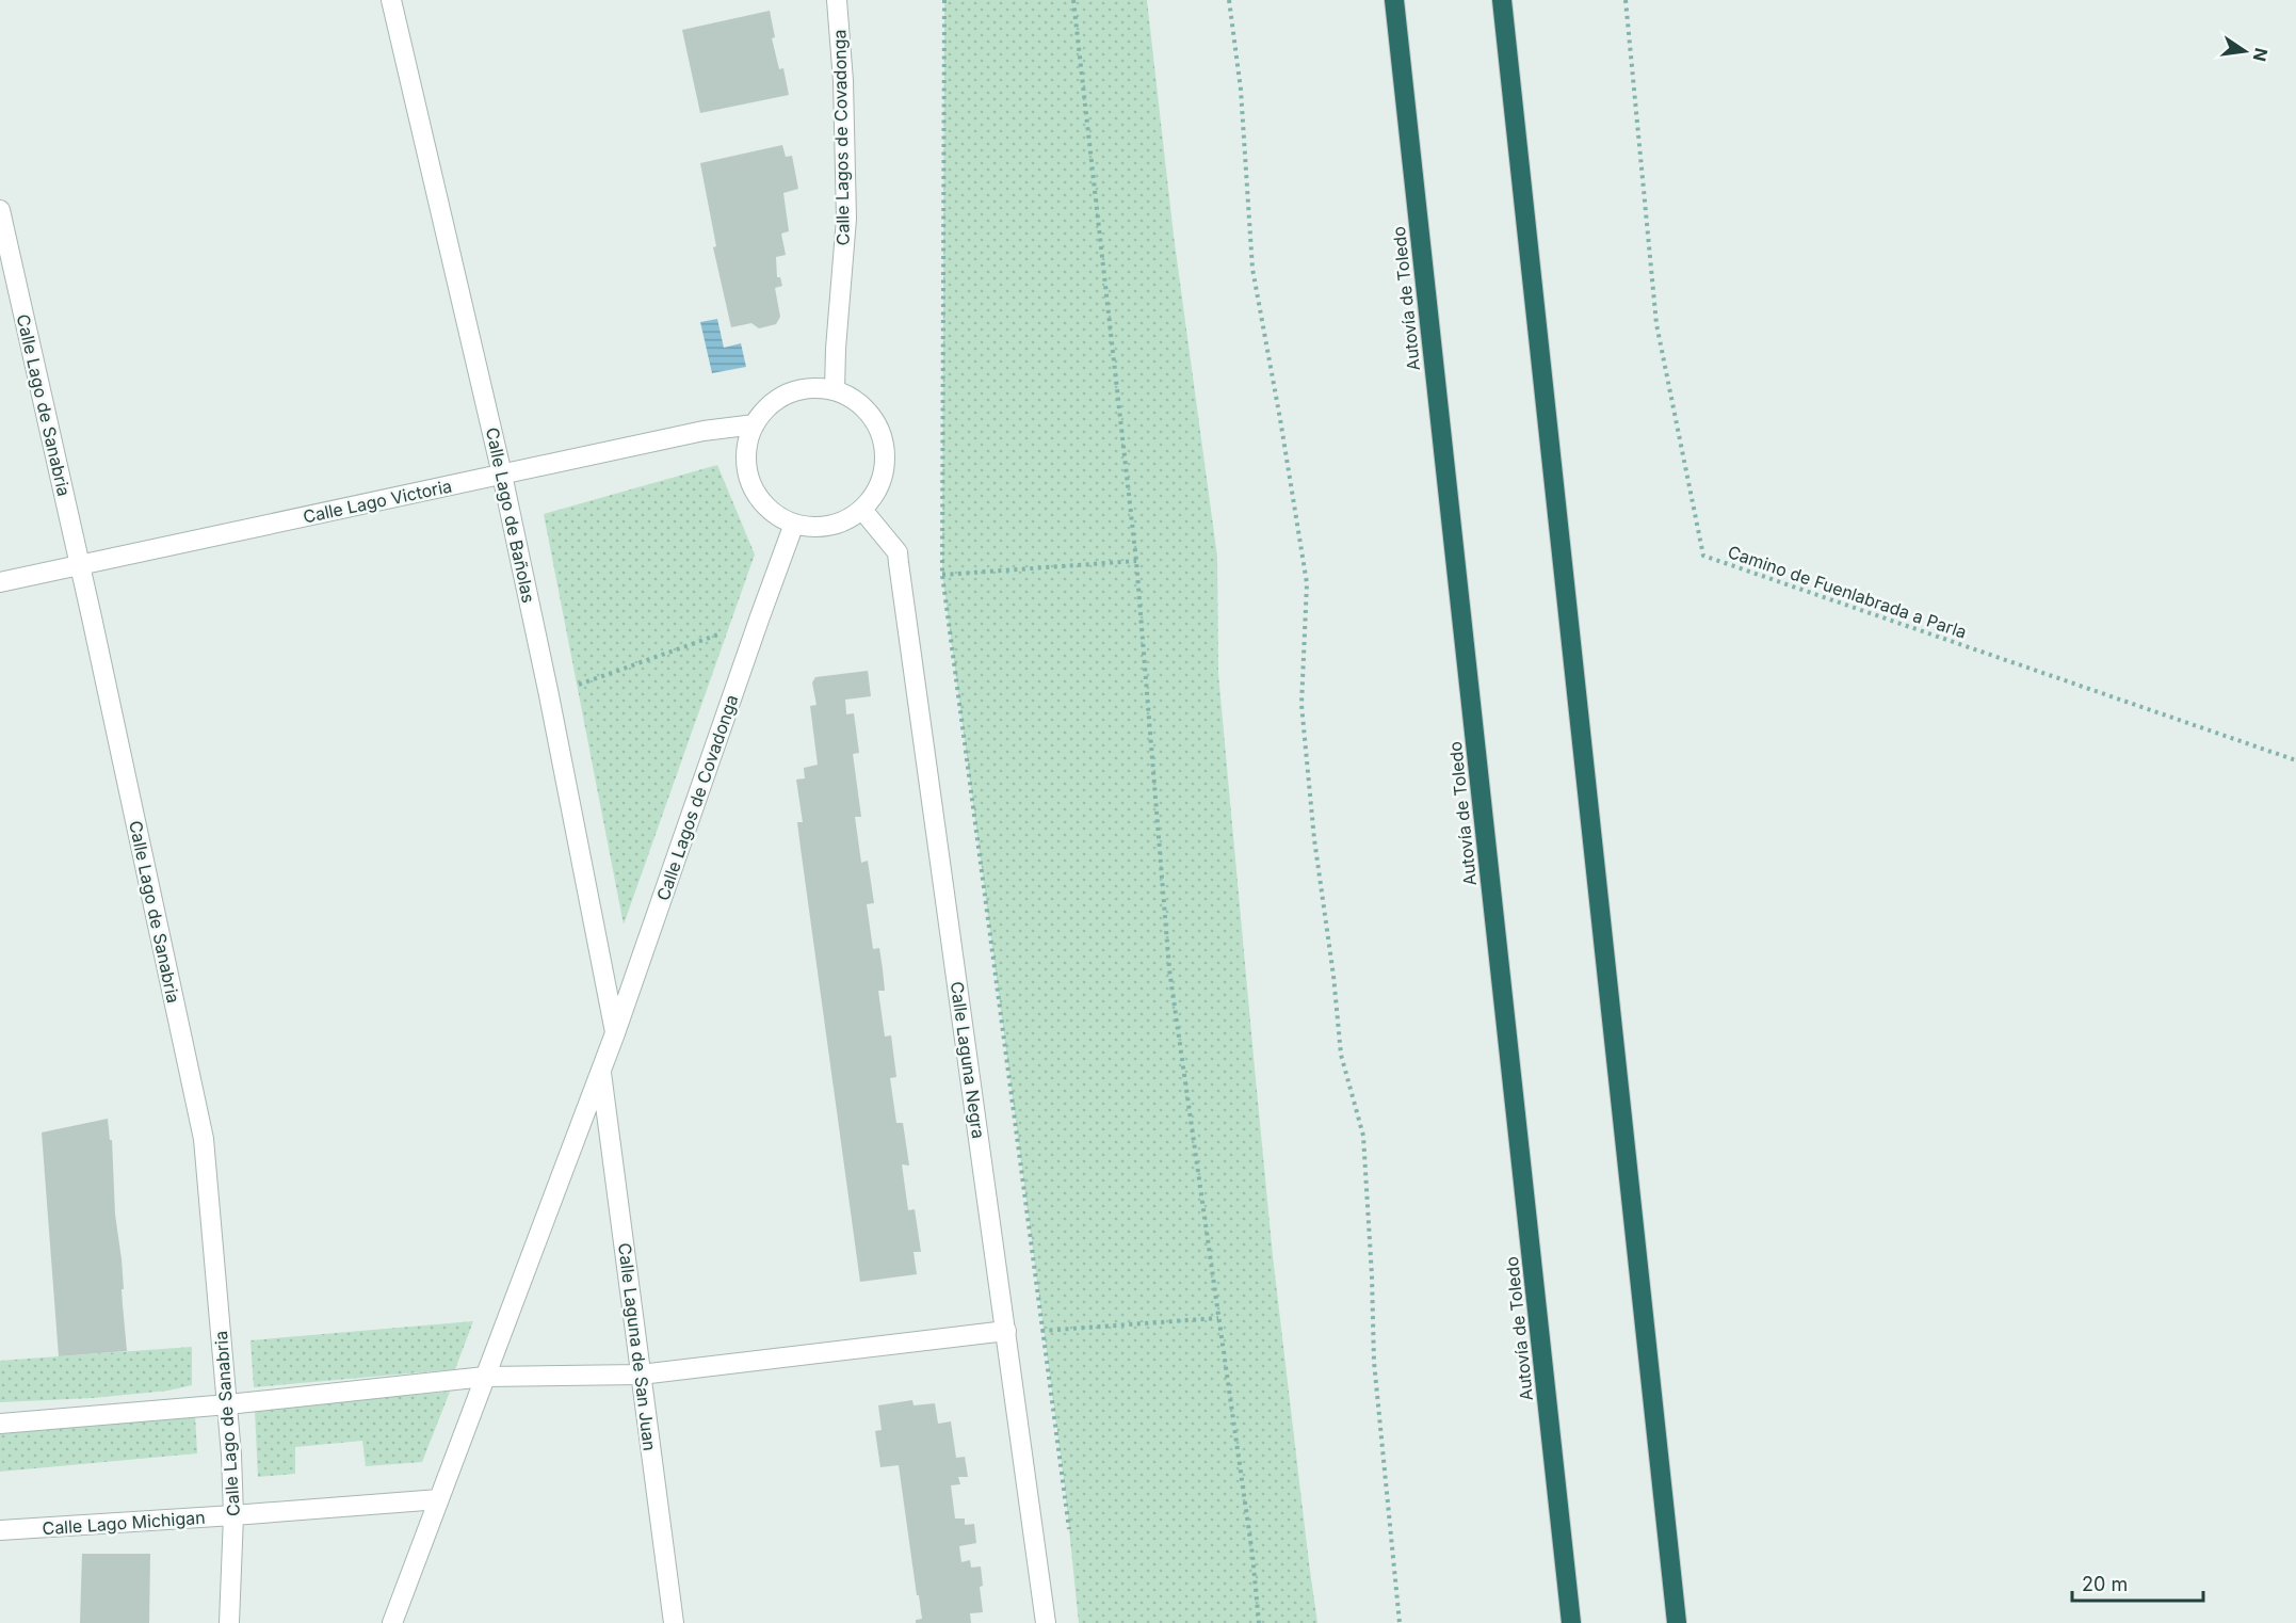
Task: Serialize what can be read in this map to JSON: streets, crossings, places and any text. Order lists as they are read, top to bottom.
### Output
{
  "streets": {
    "highway": ["Autovía de Toledo"],
    "street": [
      "Calle Lagos de Covadonga",
      "Calle Lago de Sanabria",
      "Calle Lago Victoria",
      "Calle Lago de Bañolas",
      "Calle Laguna Negra",
      "Calle Laguna de San Juan",
      "Calle Lago Michigan"
    ],
    "path": ["Camino de Fuenlabrada a Parla"]
  },
  "crossings": [
    ["Calle Lagos de Covadonga", "Calle Lago Victoria"],
    ["Calle Lagos de Covadonga", "Calle Lago de Bañolas"],
    ["Calle Lagos de Covadonga", "Calle Laguna Negra"],
    ["Calle Lagos de Covadonga", "Calle Laguna de San Juan"],
    ["Calle Lago de Sanabria", "Calle Lago Victoria"],
    ["Calle Lago de Sanabria", "Calle Lago Michigan"],
    ["Calle Lago Victoria", "Calle Lago de Bañolas"],
    ["Calle Lago Victoria", "Calle Laguna Negra"]
  ],
  "scale_bar": "20 m",
  "north": "right"
}
